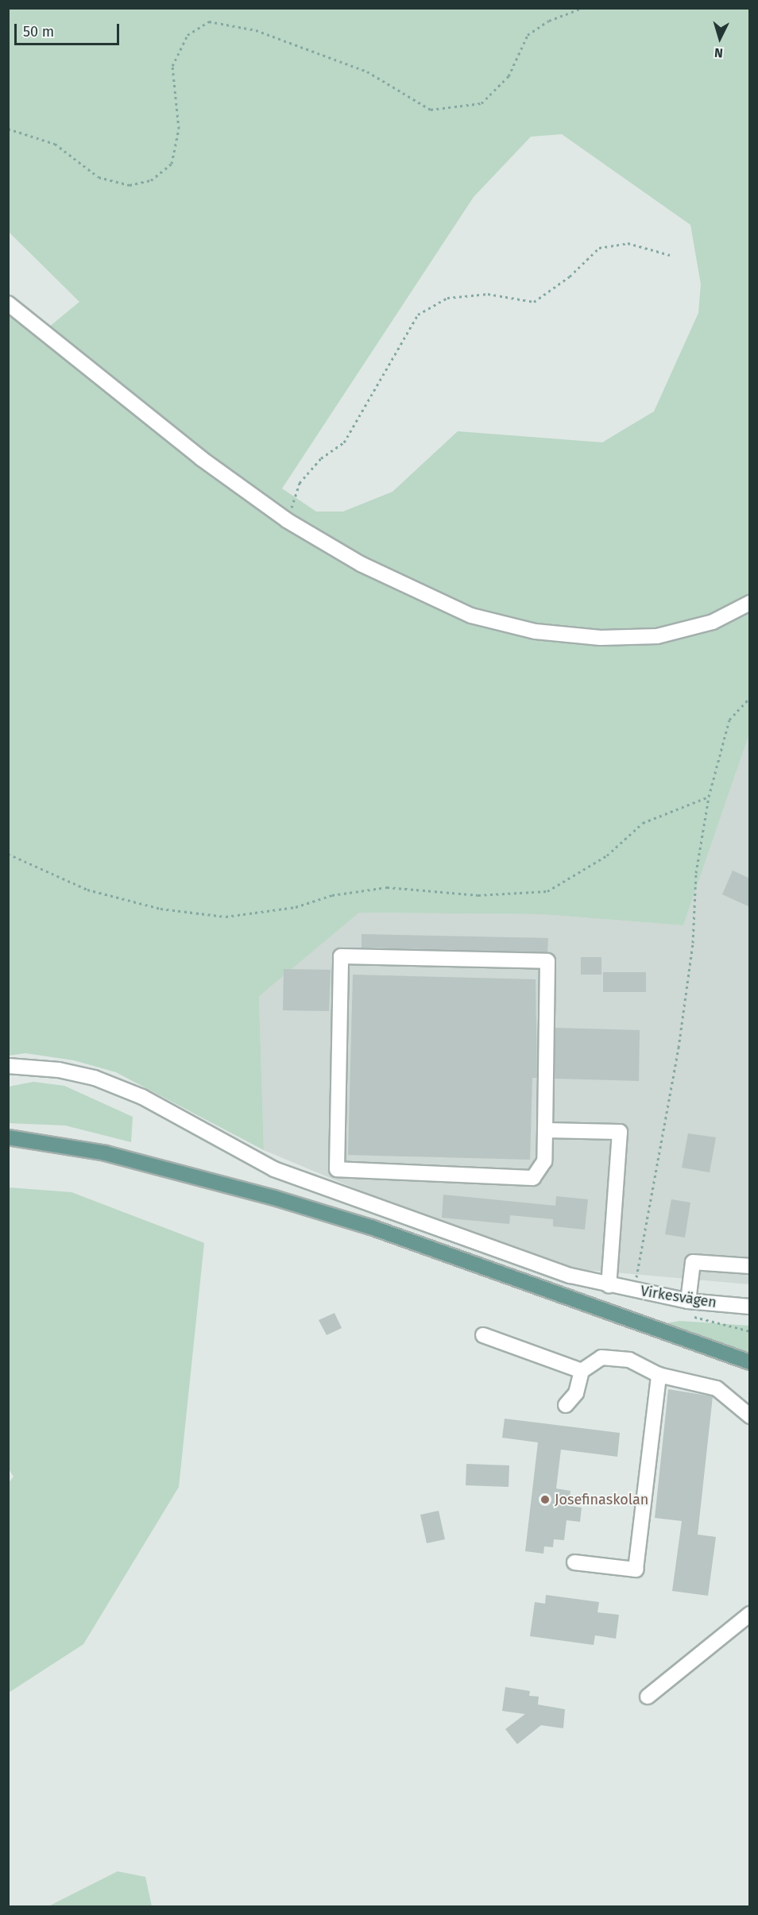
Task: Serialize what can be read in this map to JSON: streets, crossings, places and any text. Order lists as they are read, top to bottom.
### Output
{
  "streets": {
    "street": ["Virkesvägen"]
  },
  "places": ["Josefinaskolan"],
  "scale_bar": "50 m",
  "north": "bottom"
}
